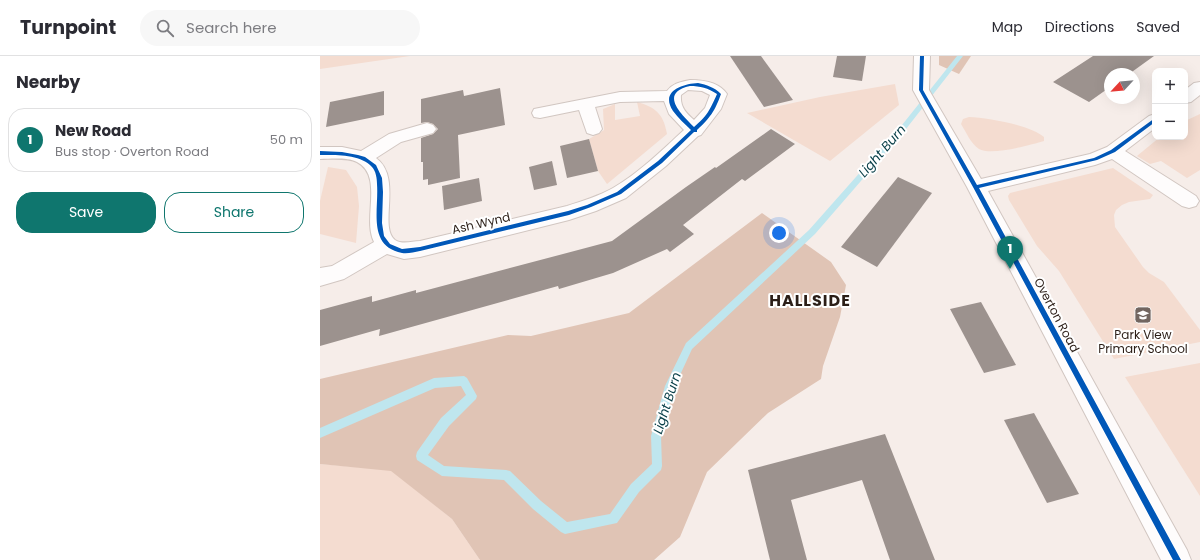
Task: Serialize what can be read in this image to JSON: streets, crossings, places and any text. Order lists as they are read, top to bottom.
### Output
{
  "streets": {
    "street": ["Ash Wynd", "Overton Road"]
  },
  "districts": ["HALLSIDE"],
  "water": ["Light Burn"],
  "places": {
    "school or university": ["Park View Primary School"]
  },
  "north": "bottom left",
  "page": {
    "header": "Turnpoint",
    "search": "Search here",
    "nav": ["Map", "Directions", "Saved"],
    "heading": "Nearby",
    "map_buttons": ["+", "−"],
    "list": [
      {
        "mark": "1",
        "name": "New Road",
        "note": "Bus stop · Overton Road",
        "value": "50 m"
      }
    ],
    "buttons": ["Save", "Share"],
    "pins": "1"
  }
}
